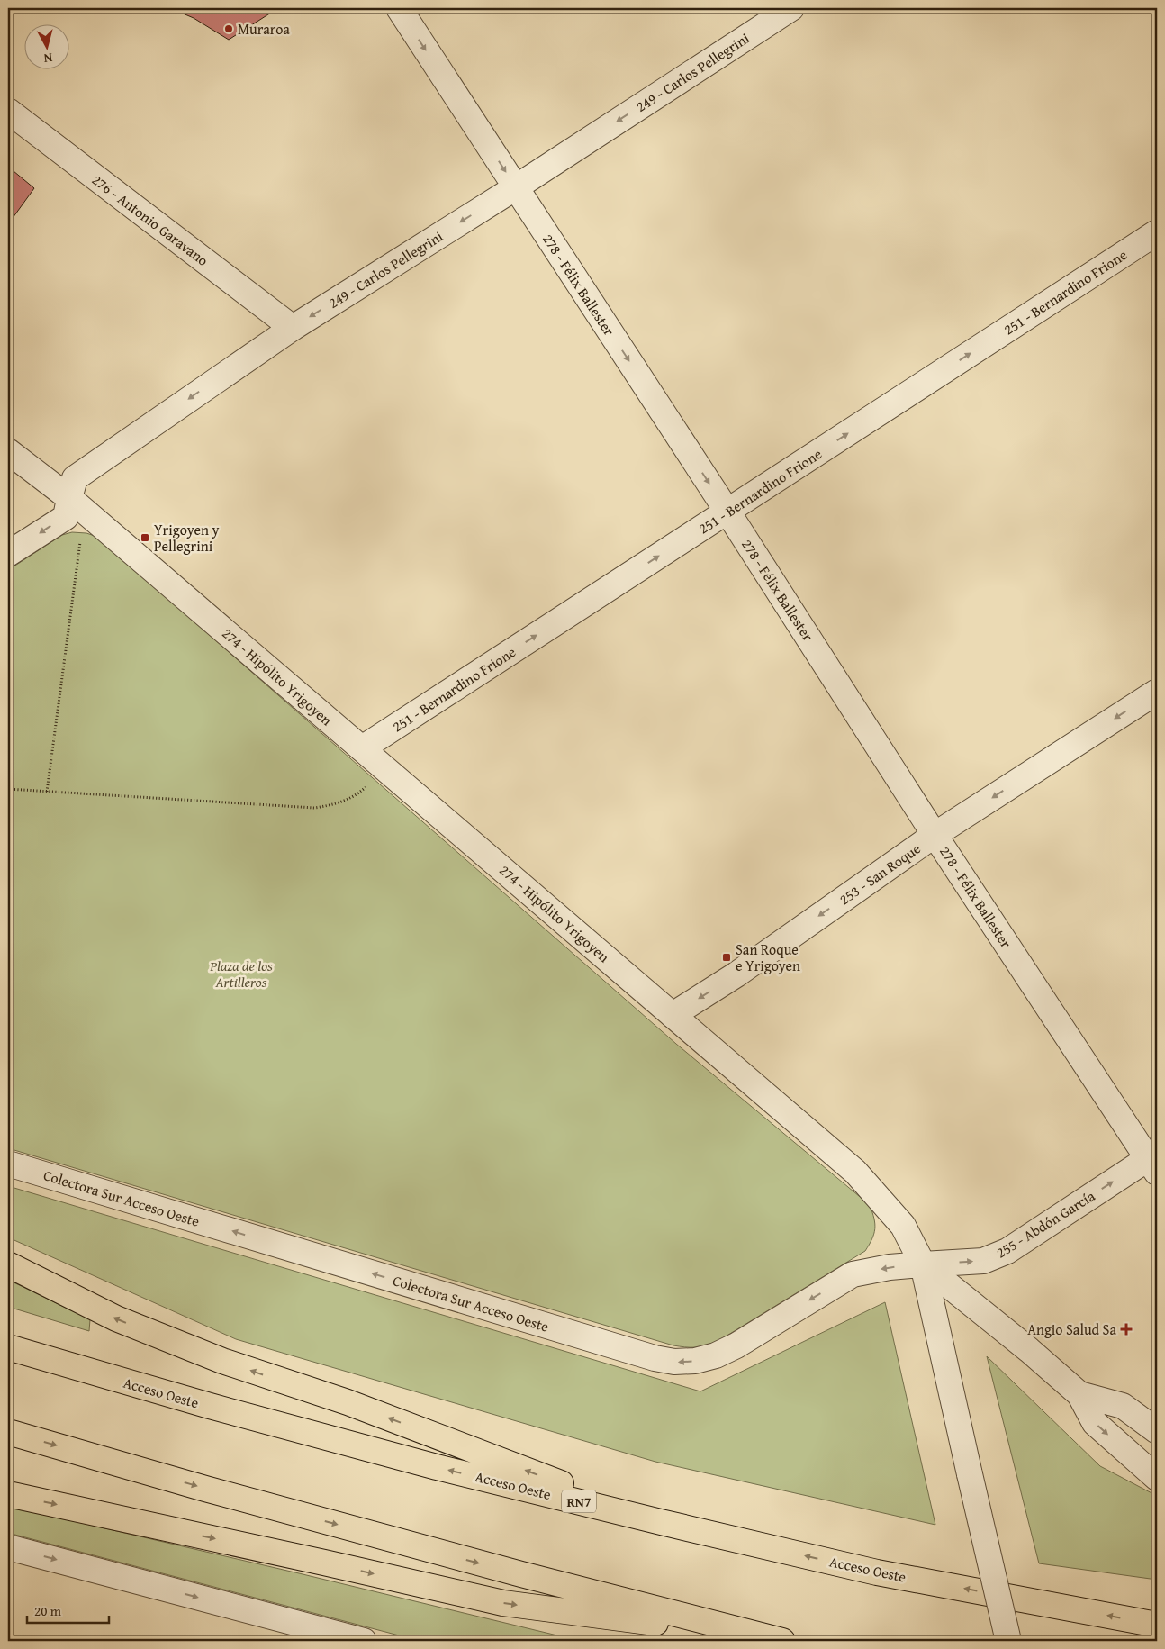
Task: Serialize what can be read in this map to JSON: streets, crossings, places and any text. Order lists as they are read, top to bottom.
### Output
{
  "streets": {
    "highway": ["Acceso Oeste", "RN7"],
    "street": [
      "249 - Carlos Pellegrini",
      "276 - Antonio Garavano",
      "278 - Félix Ballester",
      "251 - Bernardino Frione",
      "274 - Hipólito Yrigoyen",
      "253 - San Roque",
      "Colectora Sur Acceso Oeste",
      "255 - Abdón García"
    ]
  },
  "crossings": [
    ["249 - Carlos Pellegrini", "276 - Antonio Garavano"],
    ["249 - Carlos Pellegrini", "278 - Félix Ballester"],
    ["249 - Carlos Pellegrini", "274 - Hipólito Yrigoyen"],
    ["278 - Félix Ballester", "251 - Bernardino Frione"],
    ["278 - Félix Ballester", "253 - San Roque"],
    ["278 - Félix Ballester", "255 - Abdón García"],
    ["251 - Bernardino Frione", "274 - Hipólito Yrigoyen"],
    ["274 - Hipólito Yrigoyen", "253 - San Roque"],
    ["274 - Hipólito Yrigoyen", "Colectora Sur Acceso Oeste"],
    ["274 - Hipólito Yrigoyen", "255 - Abdón García"],
    ["Colectora Sur Acceso Oeste", "255 - Abdón García"]
  ],
  "one_way": [
    "249 - Carlos Pellegrini",
    "278 - Félix Ballester",
    "251 - Bernardino Frione",
    "253 - San Roque",
    "Colectora Sur Acceso Oeste",
    "255 - Abdón García"
  ],
  "parks": ["Plaza de los Artilleros"],
  "places": {
    "other": ["Muraroa"],
    "transit": ["Yrigoyen y Pellegrini", "San Roque e Yrigoyen"],
    "health": ["Angio Salud Sa"]
  },
  "scale_bar": "20 m",
  "north": "bottom"
}
